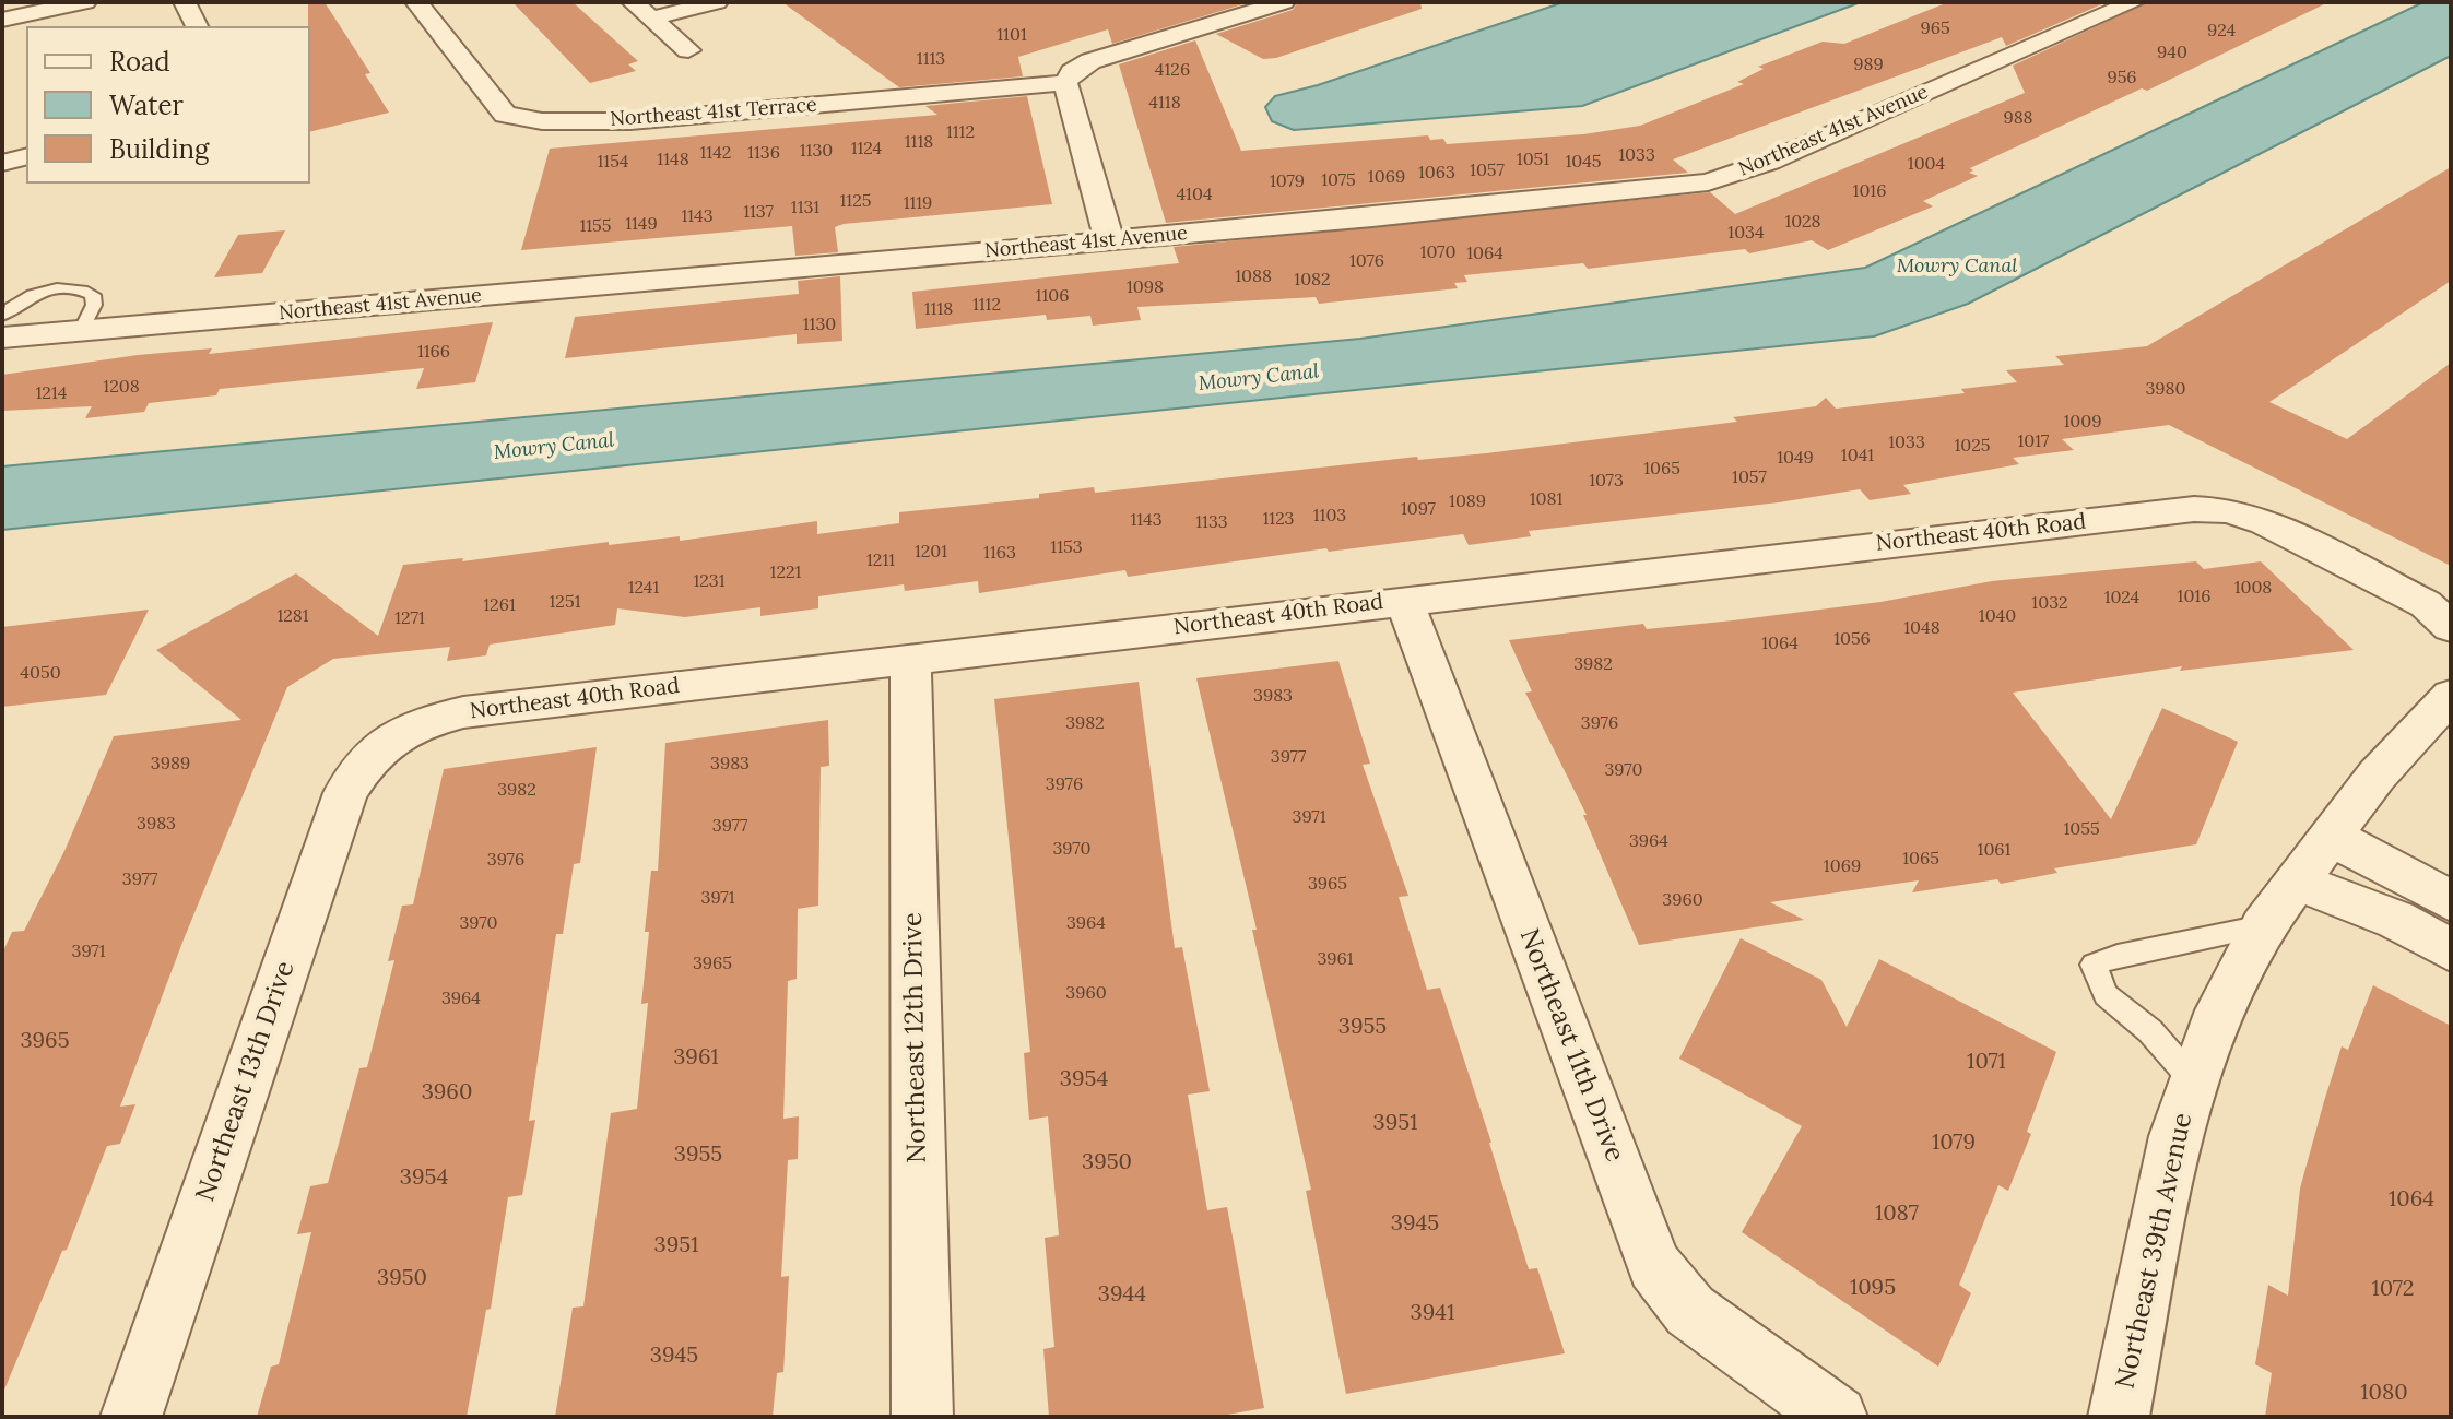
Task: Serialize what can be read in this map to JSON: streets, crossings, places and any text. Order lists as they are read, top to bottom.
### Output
{
  "streets": {
    "street": [
      "Northeast 41st Terrace",
      "Northeast 41st Avenue",
      "Northeast 40th Road",
      "Northeast 12th Drive",
      "Northeast 11th Drive",
      "Northeast 13th Drive",
      "Northeast 39th Avenue"
    ]
  },
  "crossings": [
    ["Northeast 40th Road", "Northeast 12th Drive"],
    ["Northeast 40th Road", "Northeast 11th Drive"],
    ["Northeast 40th Road", "Northeast 13th Drive"]
  ],
  "water": ["Mowry Canal"],
  "house_numbers": [
    "965",
    "924",
    "1101",
    "940",
    "1113",
    "989",
    "4126",
    "956",
    "4118",
    "988",
    "1112",
    "1118",
    "1124",
    "1130",
    "1142",
    "1136",
    "1033",
    "1148",
    "1051",
    "1154",
    "1045",
    "1004",
    "1057",
    "1063",
    "1069",
    "1075",
    "1079",
    "1016",
    "4104",
    "1125",
    "1119",
    "1131",
    "1137",
    "1143",
    "1028",
    "1149",
    "1155",
    "1034",
    "1070",
    "1064",
    "1076",
    "1088",
    "1082",
    "1098",
    "1106",
    "1112",
    "1118",
    "1130",
    "1166",
    "1208",
    "3980",
    "1214",
    "1009",
    "1017",
    "1033",
    "1025",
    "1041",
    "1049",
    "1065",
    "1057",
    "1073",
    "1081",
    "1089",
    "1097",
    "1103",
    "1123",
    "1143",
    "1133",
    "1153",
    "1201",
    "1163",
    "1211",
    "1221",
    "1231",
    "1241",
    "1008",
    "1016",
    "1024",
    "1251",
    "1032",
    "1261",
    "1281",
    "1040",
    "1271",
    "1048",
    "1056",
    "1064",
    "3982",
    "4050",
    "3983",
    "3982",
    "3976",
    "3977",
    "3989",
    "3983",
    "3970",
    "3976",
    "3982",
    "3971",
    "3983",
    "3977",
    "1055",
    "3964",
    "3970",
    "1061",
    "1065",
    "3976",
    "1069",
    "3977",
    "3965",
    "3971",
    "3960",
    "3970",
    "3964",
    "3971",
    "3961",
    "3965",
    "3960",
    "3964",
    "3955",
    "3965",
    "3961",
    "1071",
    "3954",
    "3960",
    "3951",
    "1079",
    "3955",
    "3950",
    "3954",
    "1064",
    "1087",
    "3945",
    "3951",
    "3950",
    "1095",
    "1072",
    "3944",
    "3941",
    "3945",
    "1080"
  ],
  "legend": ["Road", "Water", "Building"]
}
